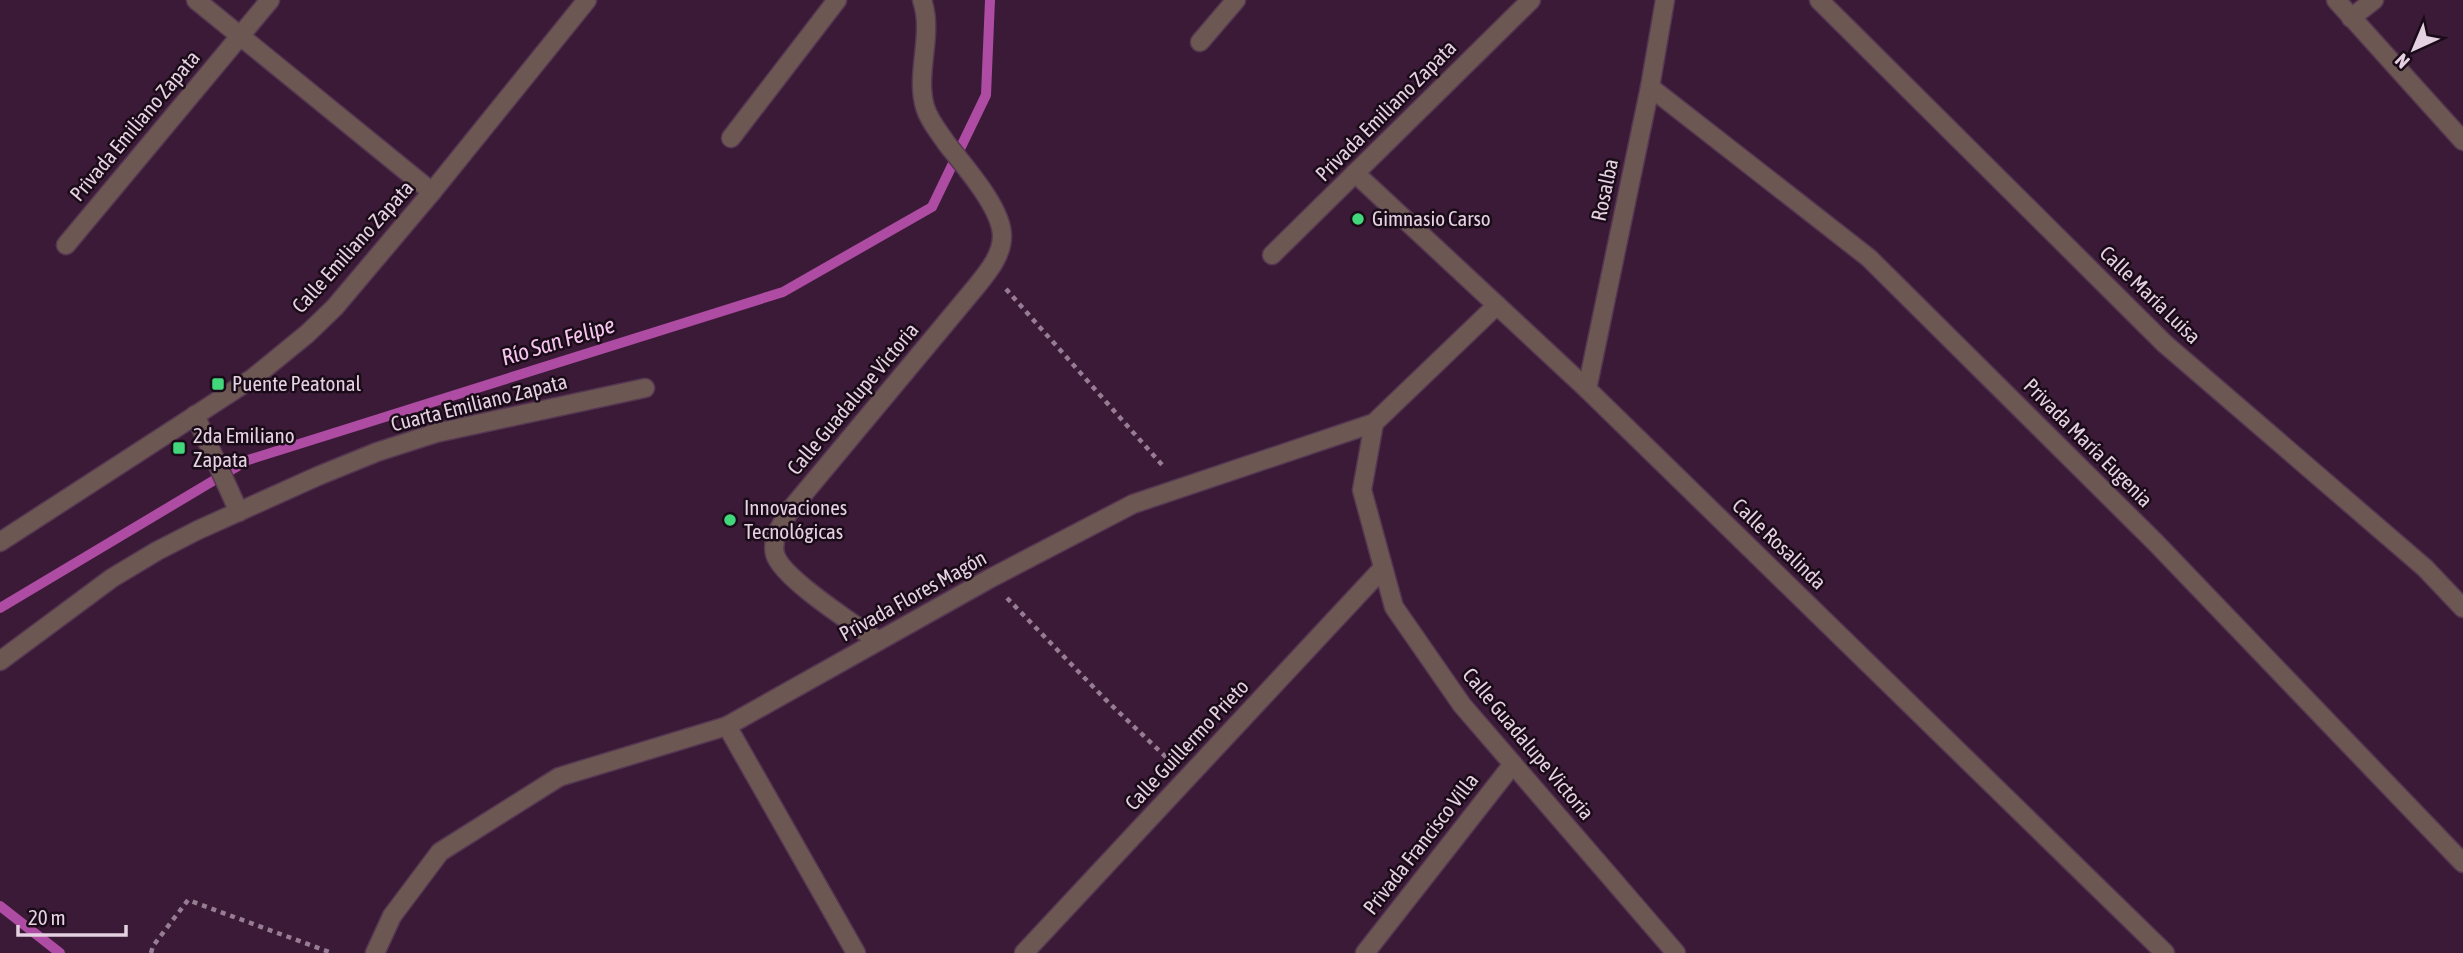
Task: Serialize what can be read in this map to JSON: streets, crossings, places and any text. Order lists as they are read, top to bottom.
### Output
{
  "streets": {
    "street": [
      "Privada Emiliano Zapata",
      "Rosalba",
      "Calle Emiliano Zapata",
      "Calle María Luisa",
      "Calle Guadalupe Victoria",
      "Cuarta Emiliano Zapata",
      "Privada María Eugenia",
      "Calle Rosalinda",
      "Privada Flores Magón",
      "Calle Guillermo Prieto",
      "Privada Francisco Villa"
    ]
  },
  "crossings": [
    ["Privada Emiliano Zapata", "Calle Rosalinda"],
    ["Rosalba", "Privada María Eugenia"],
    ["Rosalba", "Calle Rosalinda"],
    ["Calle Guadalupe Victoria", "Privada Flores Magón"],
    ["Calle Guadalupe Victoria", "Calle Guillermo Prieto"],
    ["Calle Guadalupe Victoria", "Privada Francisco Villa"],
    ["Calle Rosalinda", "Privada Flores Magón"]
  ],
  "water": ["Río San Felipe"],
  "places": {
    "other": ["Gimnasio Carso", "Innovaciones Tecnológicas"],
    "transit": ["Puente Peatonal", "2da Emiliano Zapata"]
  },
  "scale_bar": "20 m",
  "north": "bottom left"
}
